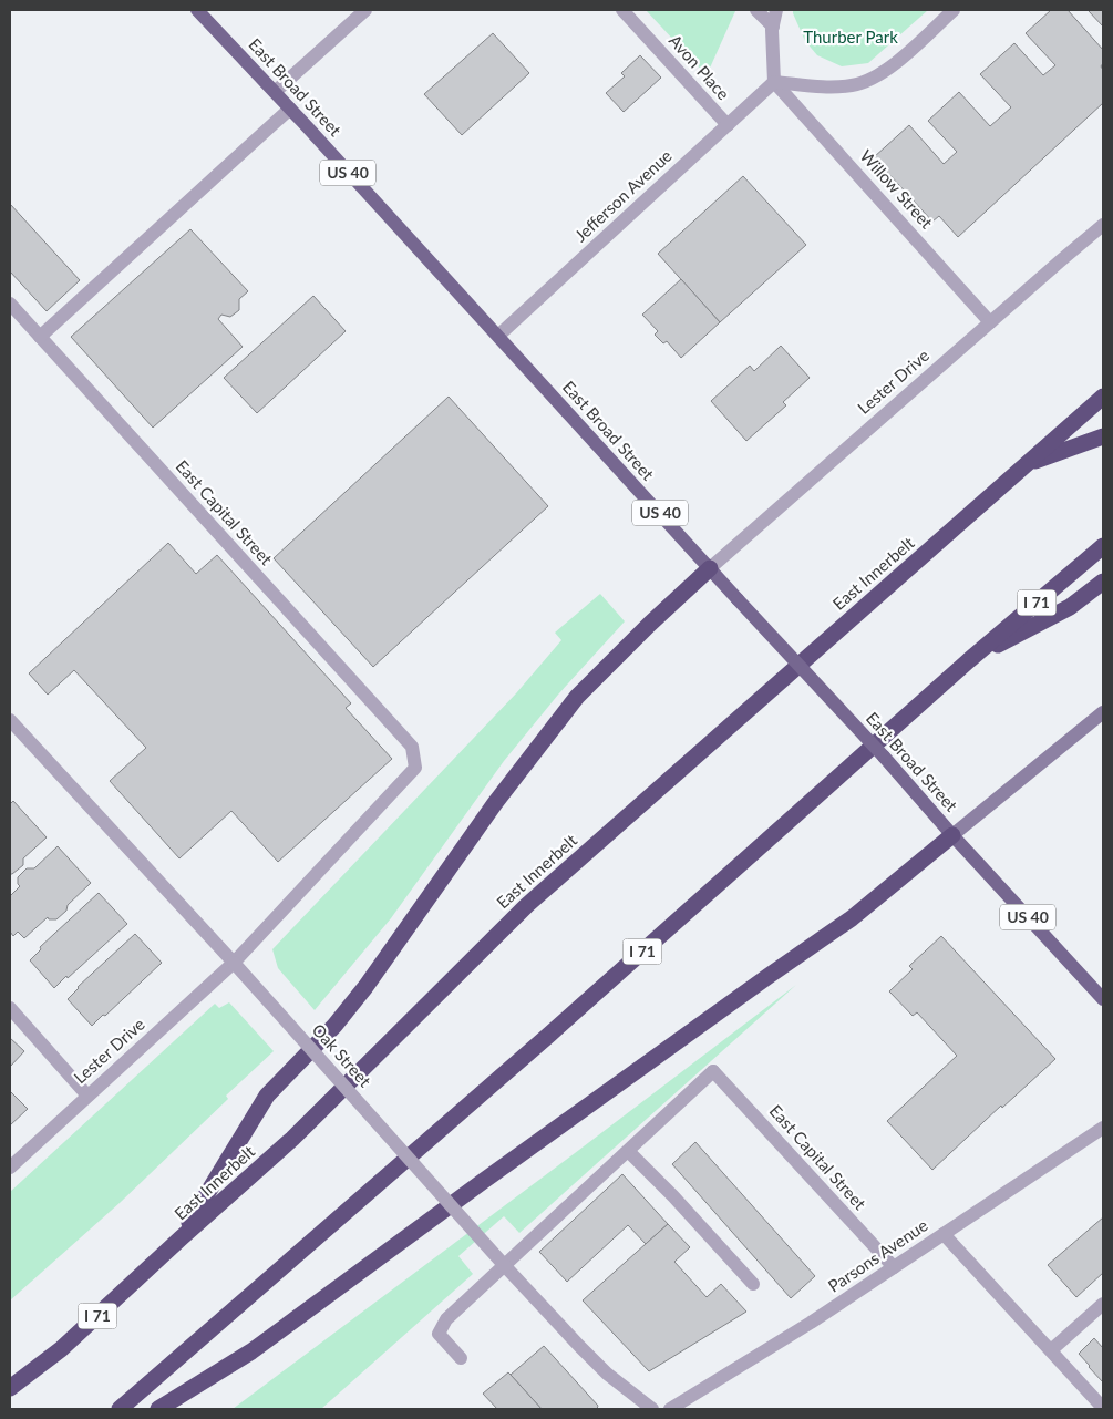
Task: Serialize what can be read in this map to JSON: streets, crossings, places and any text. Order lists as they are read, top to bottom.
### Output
{
  "streets": {
    "highway": ["East Innerbelt", "I 71"],
    "main road": ["East Broad Street", "US 40"],
    "street": [
      "Avon Place",
      "Willow Street",
      "Jefferson Avenue",
      "Lester Drive",
      "East Capital Street",
      "Oak Street",
      "Parsons Avenue"
    ]
  },
  "crossings": [
    ["Avon Place", "Jefferson Avenue"],
    ["East Broad Street", "Jefferson Avenue"],
    ["East Broad Street", "Lester Drive"],
    ["Willow Street", "Jefferson Avenue"],
    ["Willow Street", "Lester Drive"],
    ["Lester Drive", "East Capital Street"],
    ["Lester Drive", "Oak Street"],
    ["East Capital Street", "Parsons Avenue"]
  ],
  "parks": ["Thurber Park"]
}
